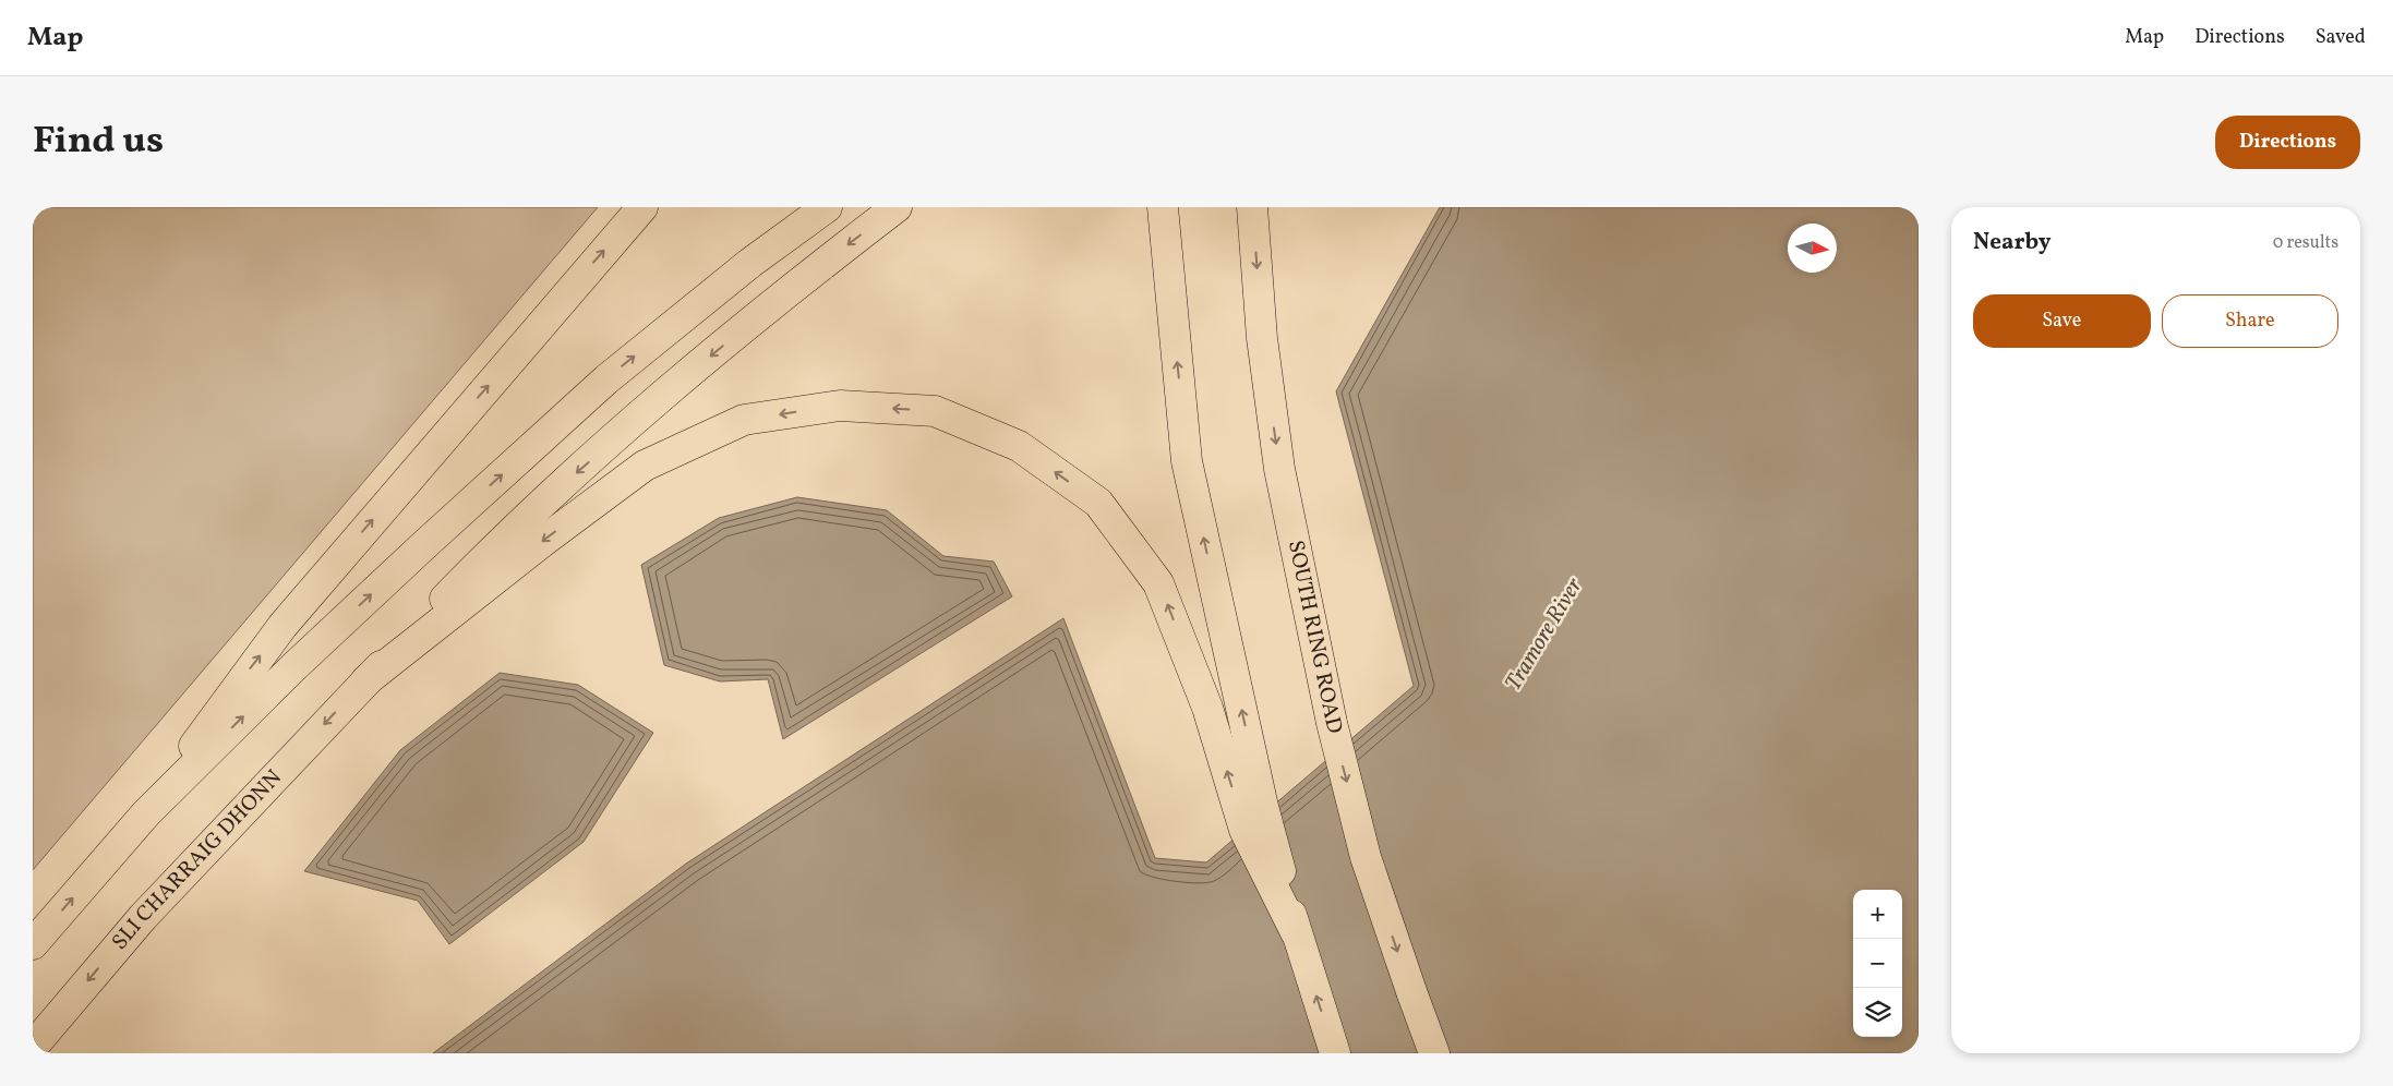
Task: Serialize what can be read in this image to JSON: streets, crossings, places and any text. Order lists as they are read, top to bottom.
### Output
{
  "streets": {
    "highway": ["SOUTH RING ROAD", "SLI CHARRAIG DHONN"]
  },
  "water": ["Tramore River"],
  "north": "right",
  "page": {
    "header": "Map",
    "nav": ["Map", "Directions", "Saved"],
    "title": "Find us",
    "buttons": [
      "Directions",
      ["Save", "Share"]
    ],
    "heading": ["Nearby", "0 results"],
    "map_buttons": ["+", "−"]
  }
}
